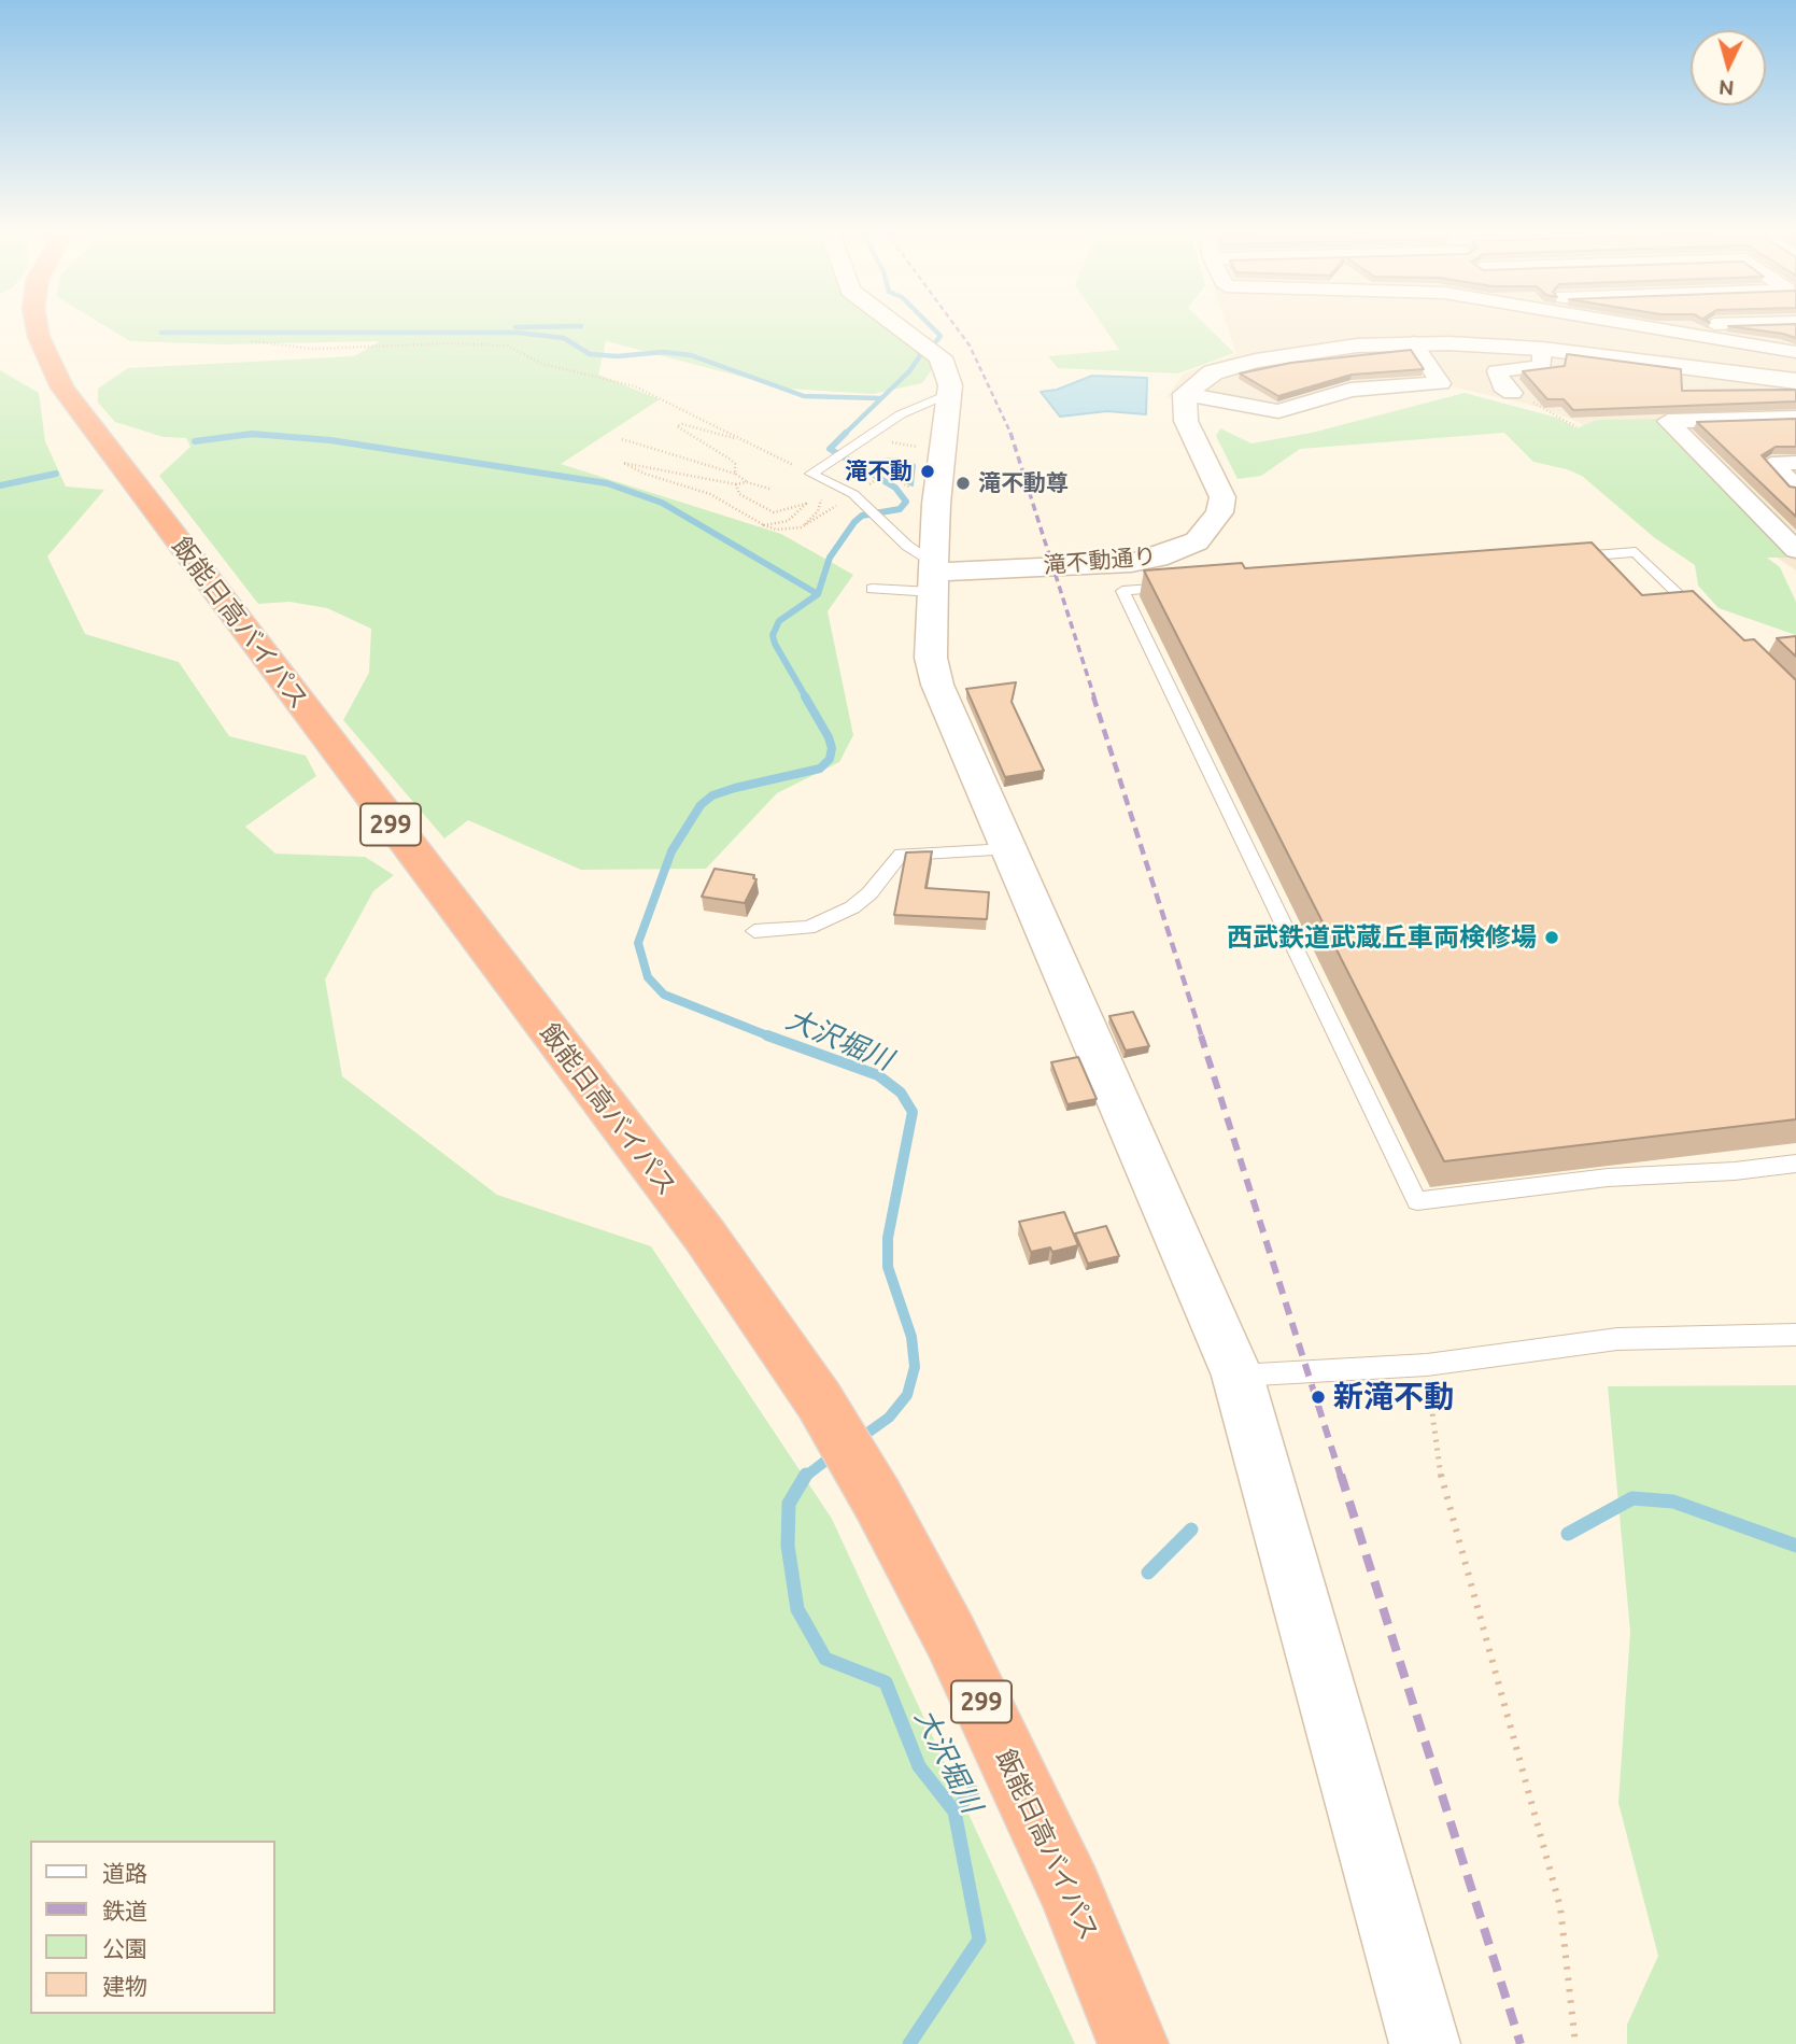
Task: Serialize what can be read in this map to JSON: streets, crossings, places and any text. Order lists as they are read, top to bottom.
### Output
{
  "streets": {
    "highway": ["飯能日高バイパス", "299"],
    "street": ["滝不動通り"]
  },
  "water": ["大沢堀川"],
  "places": [
    "滝不動",
    "滝不動尊",
    "西武鉄道武蔵丘車両検修場",
    "新滝不動"
  ],
  "legend": [
    "道路",
    "鉄道",
    "公園",
    "建物"
  ],
  "north": "bottom"
}
